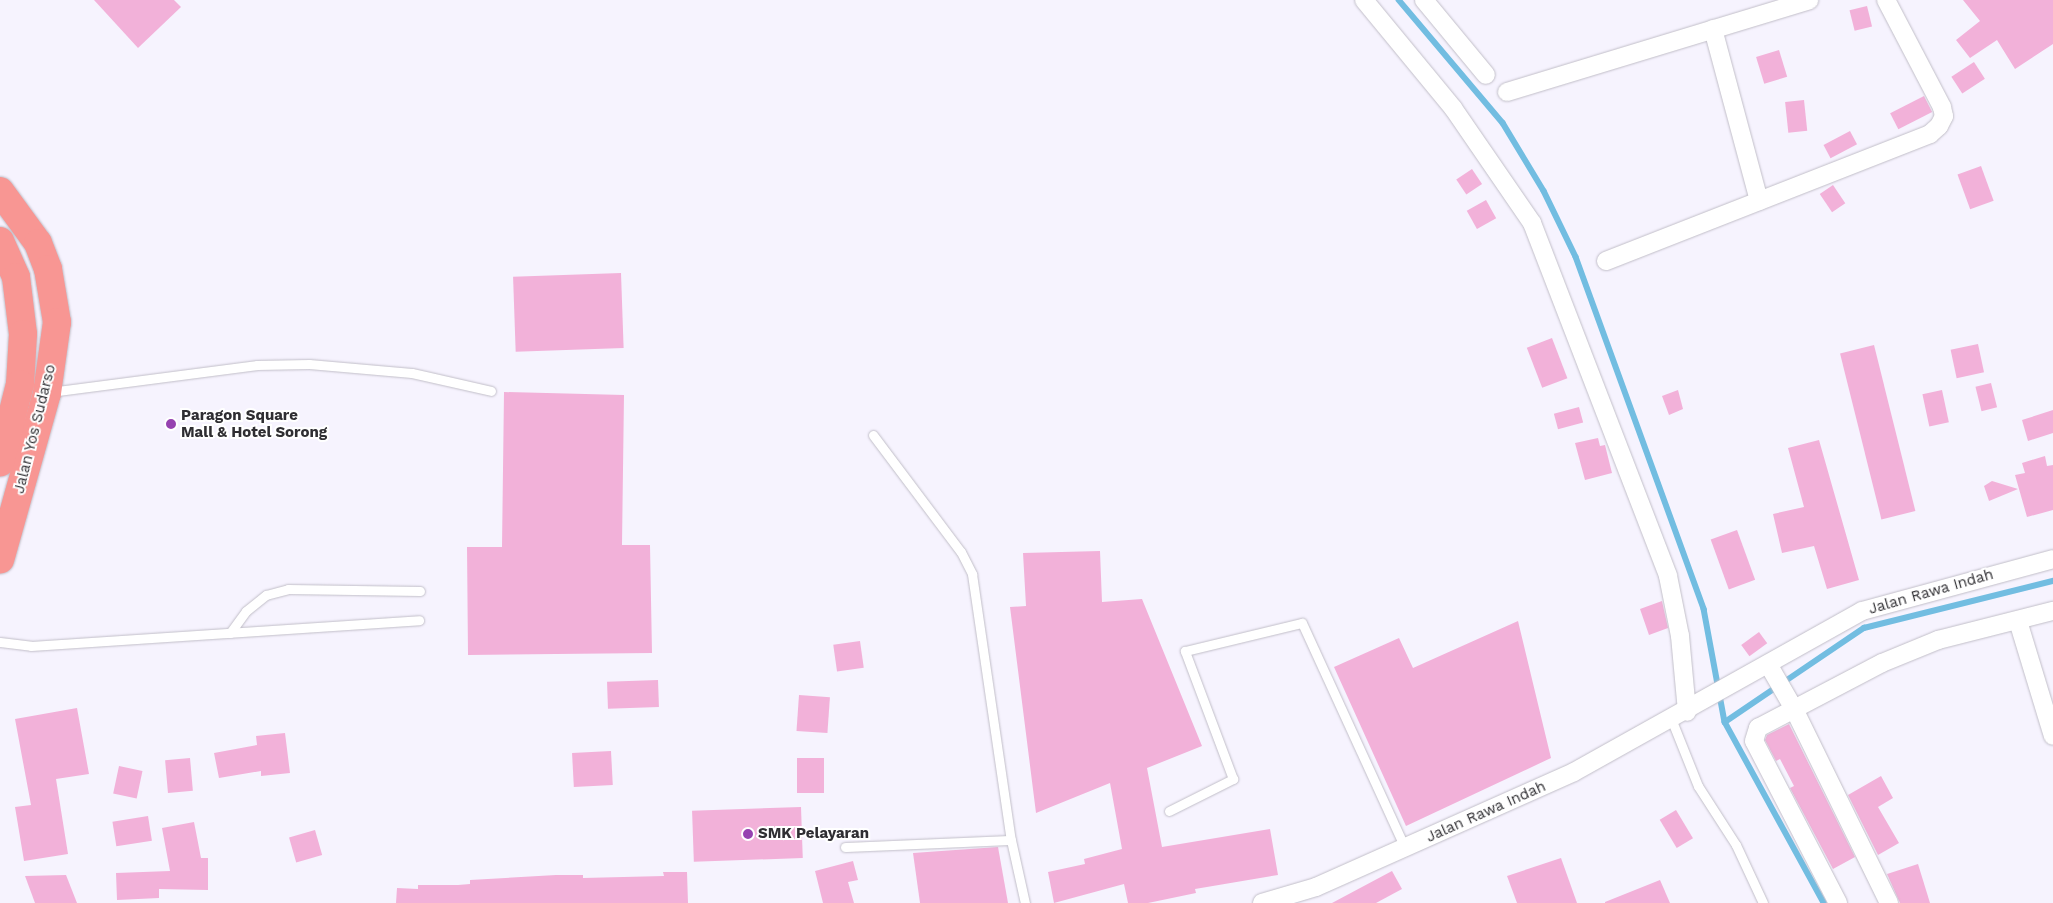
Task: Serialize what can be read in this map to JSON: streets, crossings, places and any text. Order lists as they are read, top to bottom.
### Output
{
  "streets": {
    "highway": ["Jalan Yos Sudarso"],
    "street": ["Jalan Rawa Indah"]
  },
  "places": ["Paragon Square Mall & Hotel Sorong", "SMK Pelayaran"]
}
